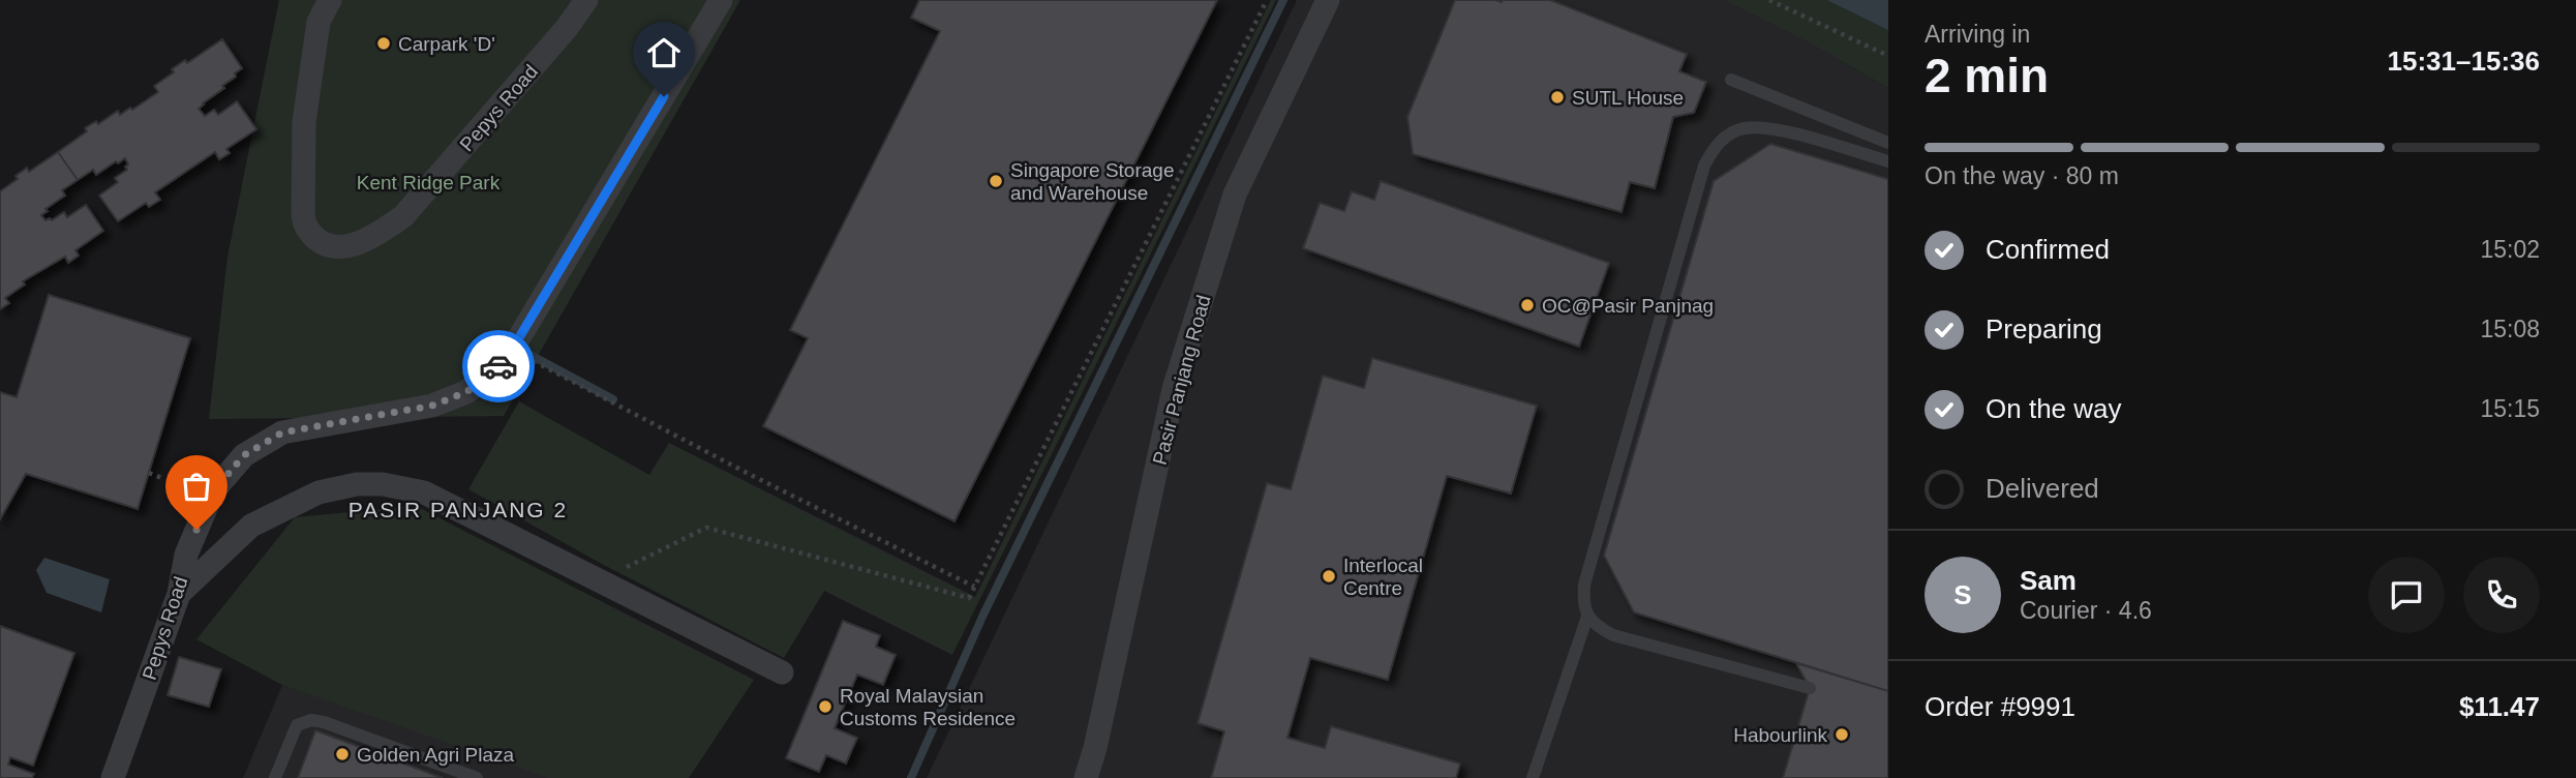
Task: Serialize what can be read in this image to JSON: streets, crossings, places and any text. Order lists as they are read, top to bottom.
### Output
{
  "streets": {
    "street": ["Pepys Road", "Pasir Panjang Road"]
  },
  "districts": ["PASIR PANJANG 2"],
  "parks": ["Kent Ridge Park"],
  "places": [
    "Carpark 'D'",
    "SUTL House",
    "Singapore Storage and Warehouse",
    "OC@Pasir Panjnag",
    "Interlocal Centre",
    "Royal Malaysian Customs Residence",
    "Habourlink",
    "Golden Agri Plaza"
  ],
  "page": {
    "heading": ["2 min", "Arriving in", "15:31–15:36"],
    "panel": [
      "Sam",
      "Courier · 4.6",
      "Order #9991",
      "$11.47"
    ],
    "bar": "On the way · 80 m",
    "list": [
      ["Confirmed", "15:02"],
      ["Preparing", "15:08"],
      ["On the way", "15:15"],
      "Delivered"
    ],
    "round": "S"
  }
}
